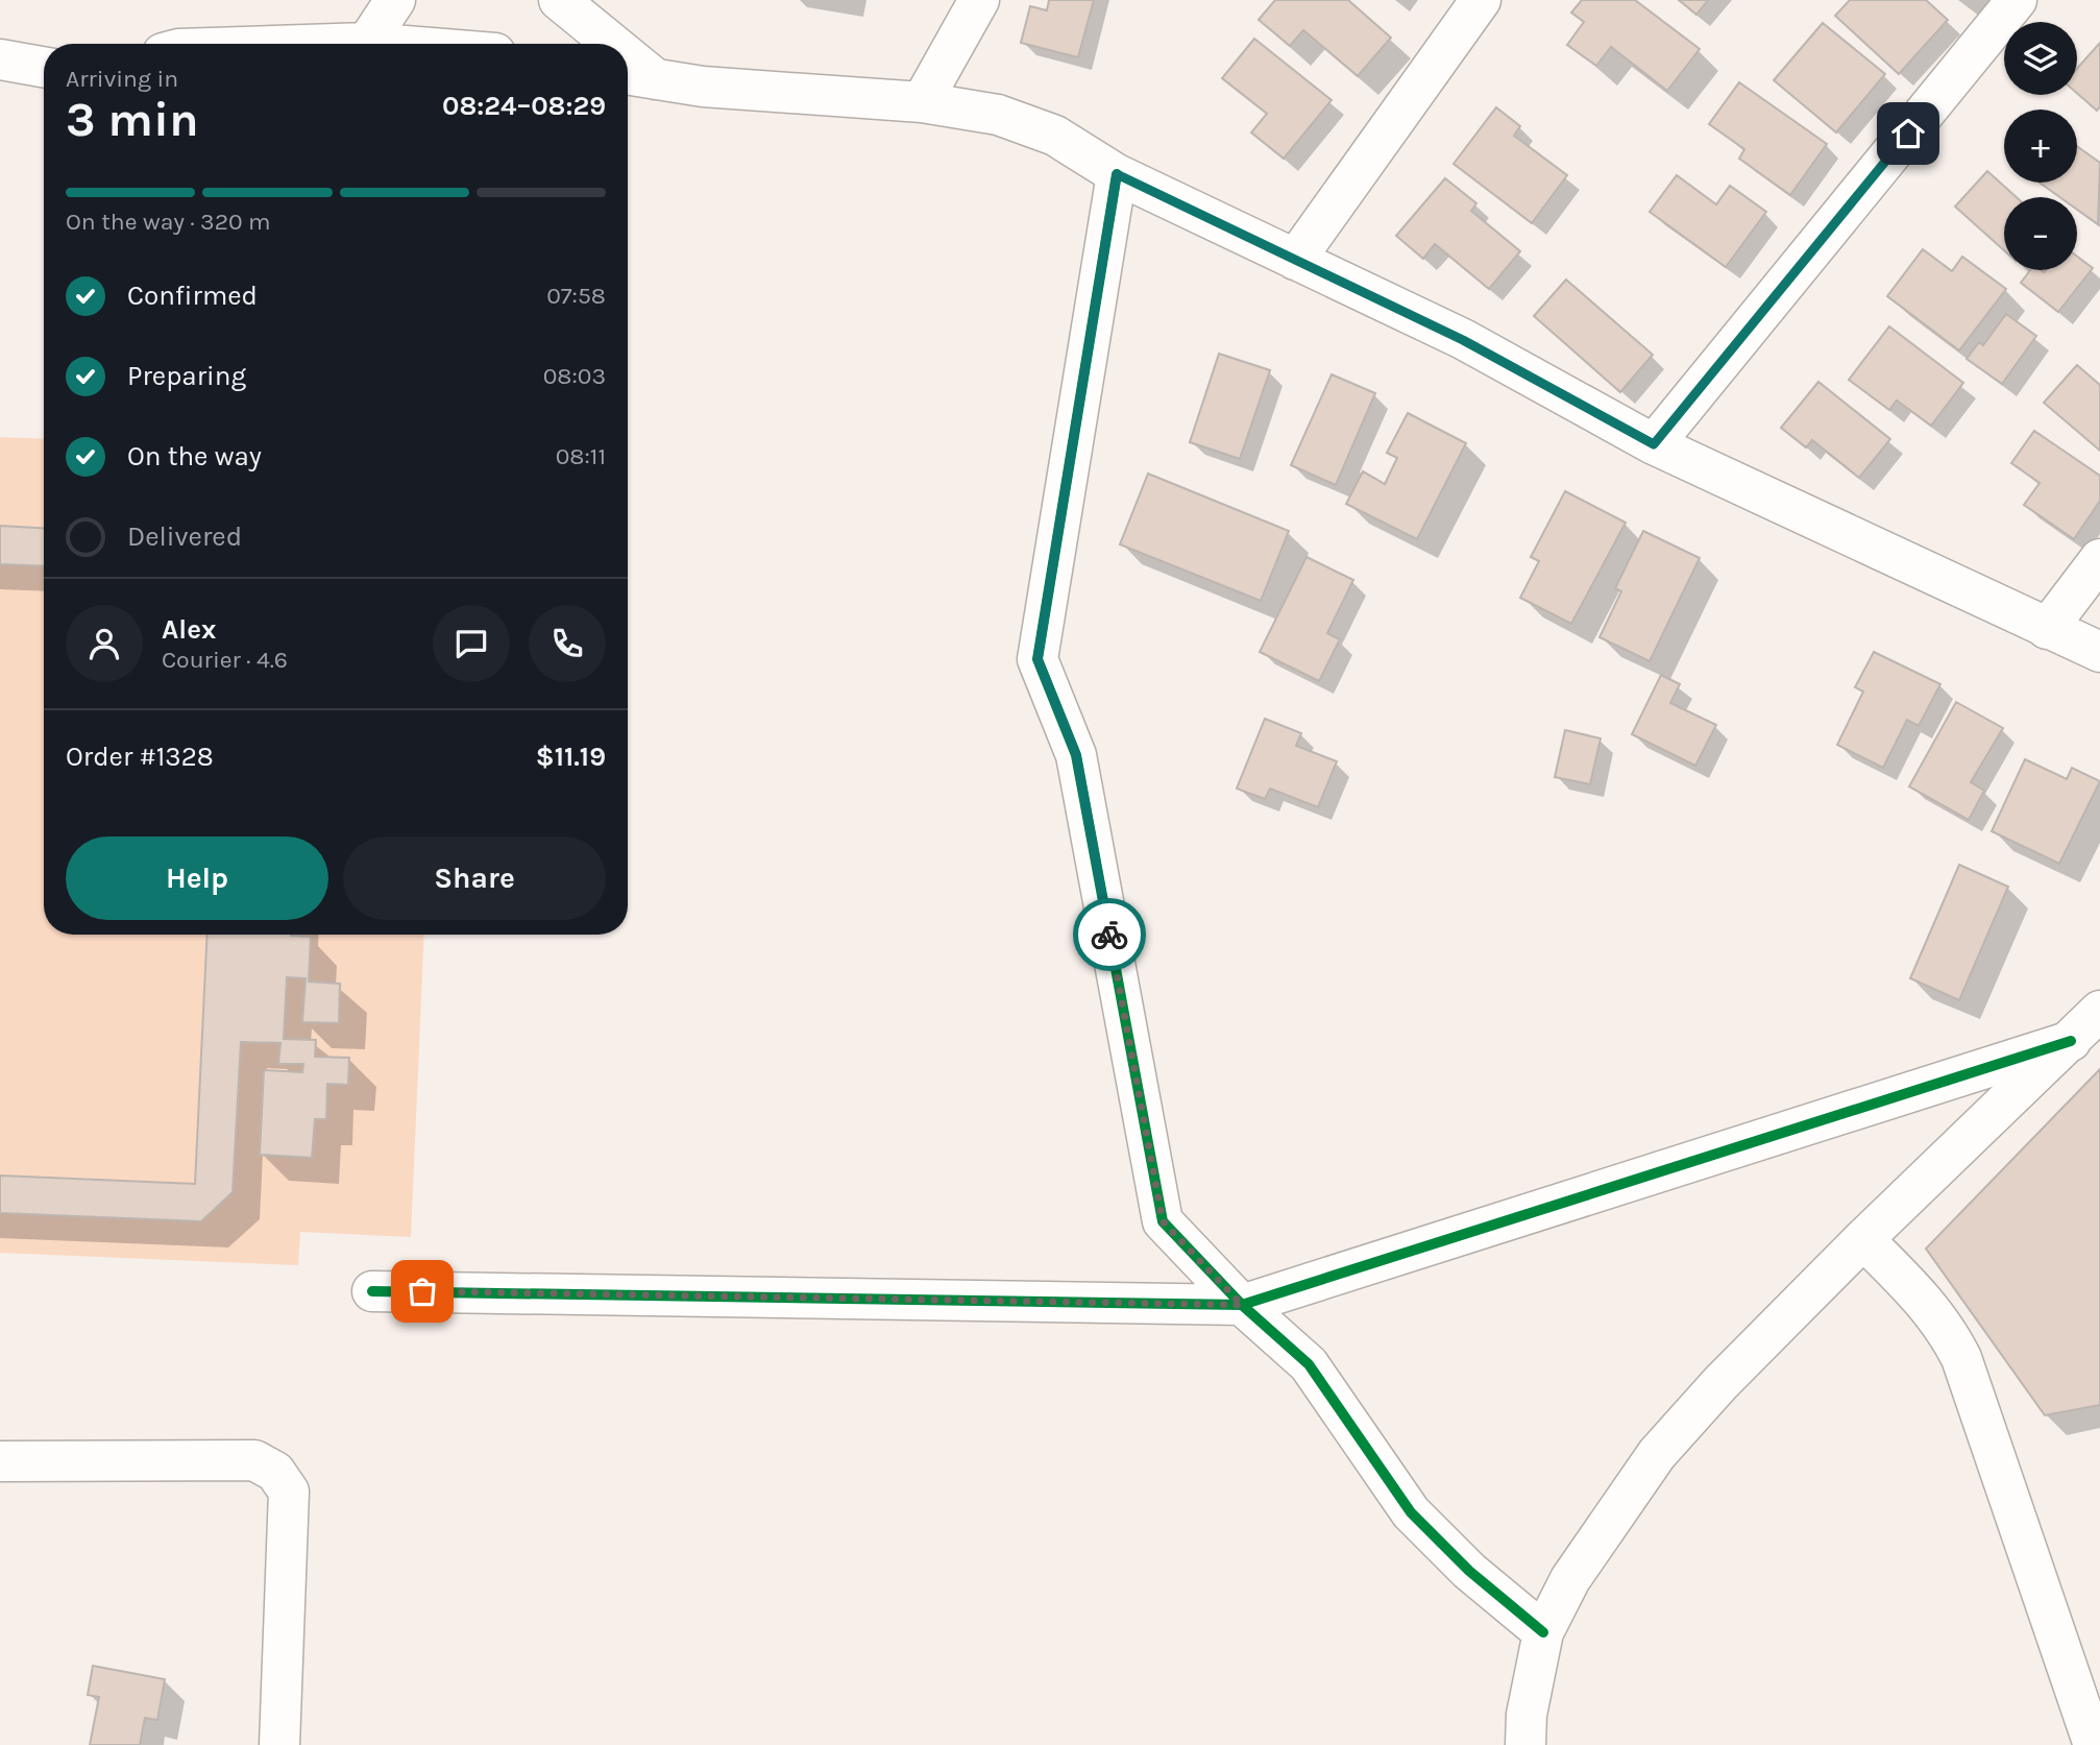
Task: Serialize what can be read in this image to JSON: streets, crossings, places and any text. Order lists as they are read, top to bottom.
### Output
{
  "page": {
    "map_buttons": ["+", "−"],
    "heading": ["3 min", "Arriving in", "08:24–08:29"],
    "panel": [
      "Alex",
      "Courier · 4.6",
      "Order #1328",
      "$11.19"
    ],
    "bar": "On the way · 320 m",
    "list": [
      ["Confirmed", "07:58"],
      ["Preparing", "08:03"],
      ["On the way", "08:11"],
      "Delivered"
    ],
    "buttons": ["Help", "Share"]
  }
}
